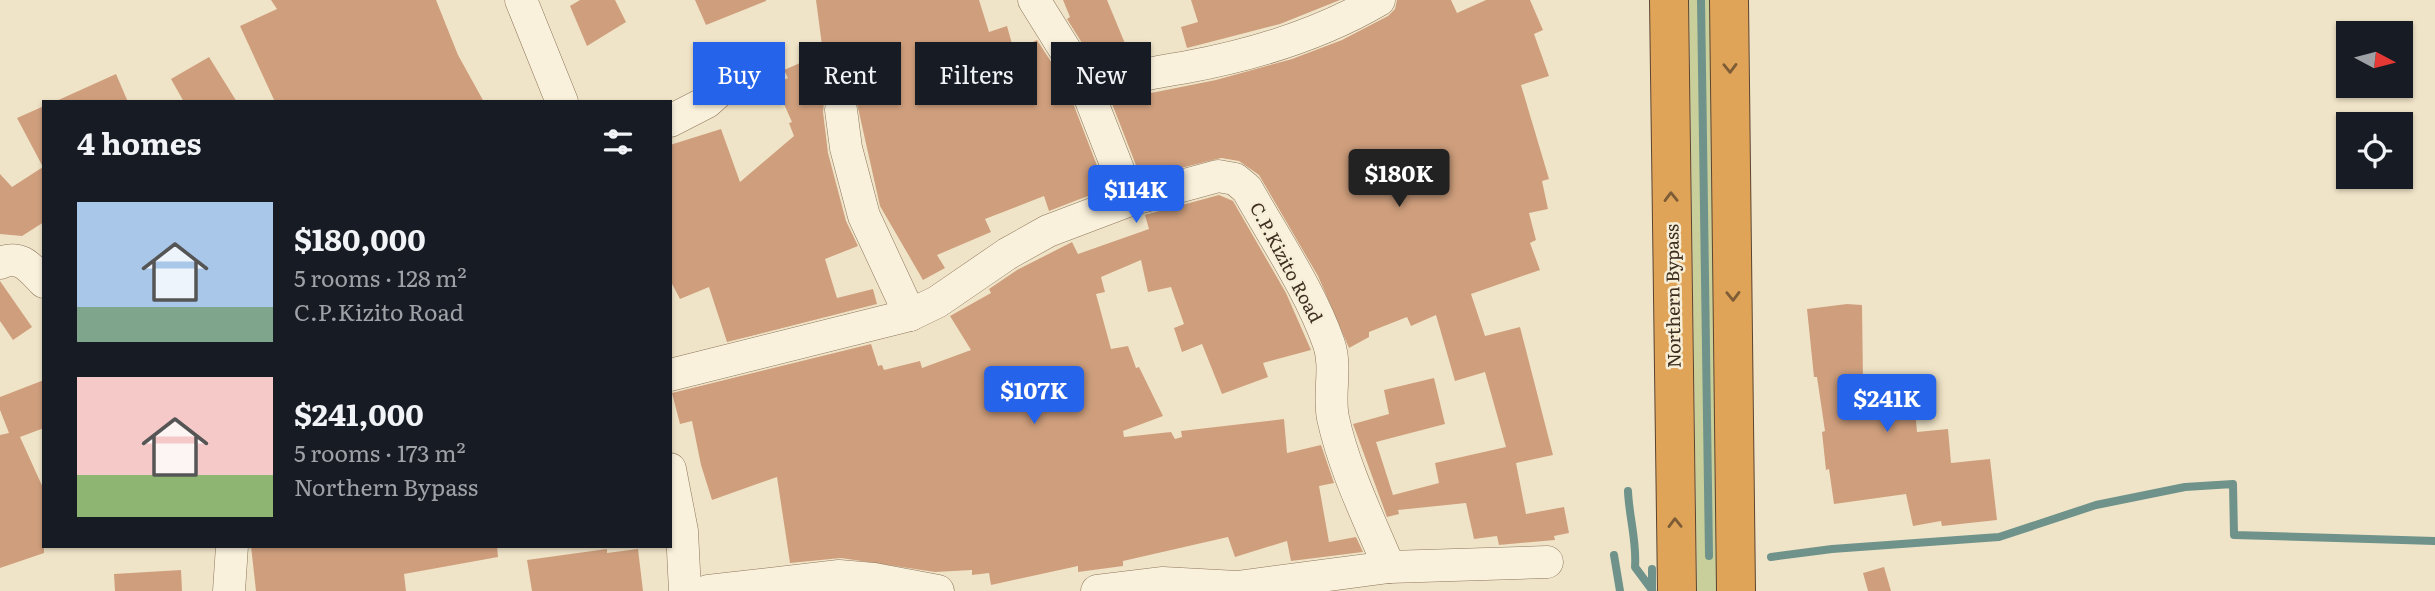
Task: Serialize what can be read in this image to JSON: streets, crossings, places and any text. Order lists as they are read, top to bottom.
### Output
{
  "streets": {
    "highway": ["Northern Bypass"],
    "street": ["C.P.Kizito Road"]
  },
  "north": "right",
  "page": {
    "chip": [
      "Buy",
      "Rent",
      "Filters",
      "New"
    ],
    "heading": "4 homes",
    "price": [
      "$180K",
      "$114K",
      "$107K",
      "$241K"
    ],
    "list": [
      {
        "name": "$180,000",
        "note": "5 rooms · 128 m² · C.P.Kizito Road"
      },
      {
        "name": "$241,000",
        "note": "5 rooms · 173 m² · Northern Bypass"
      }
    ]
  }
}
